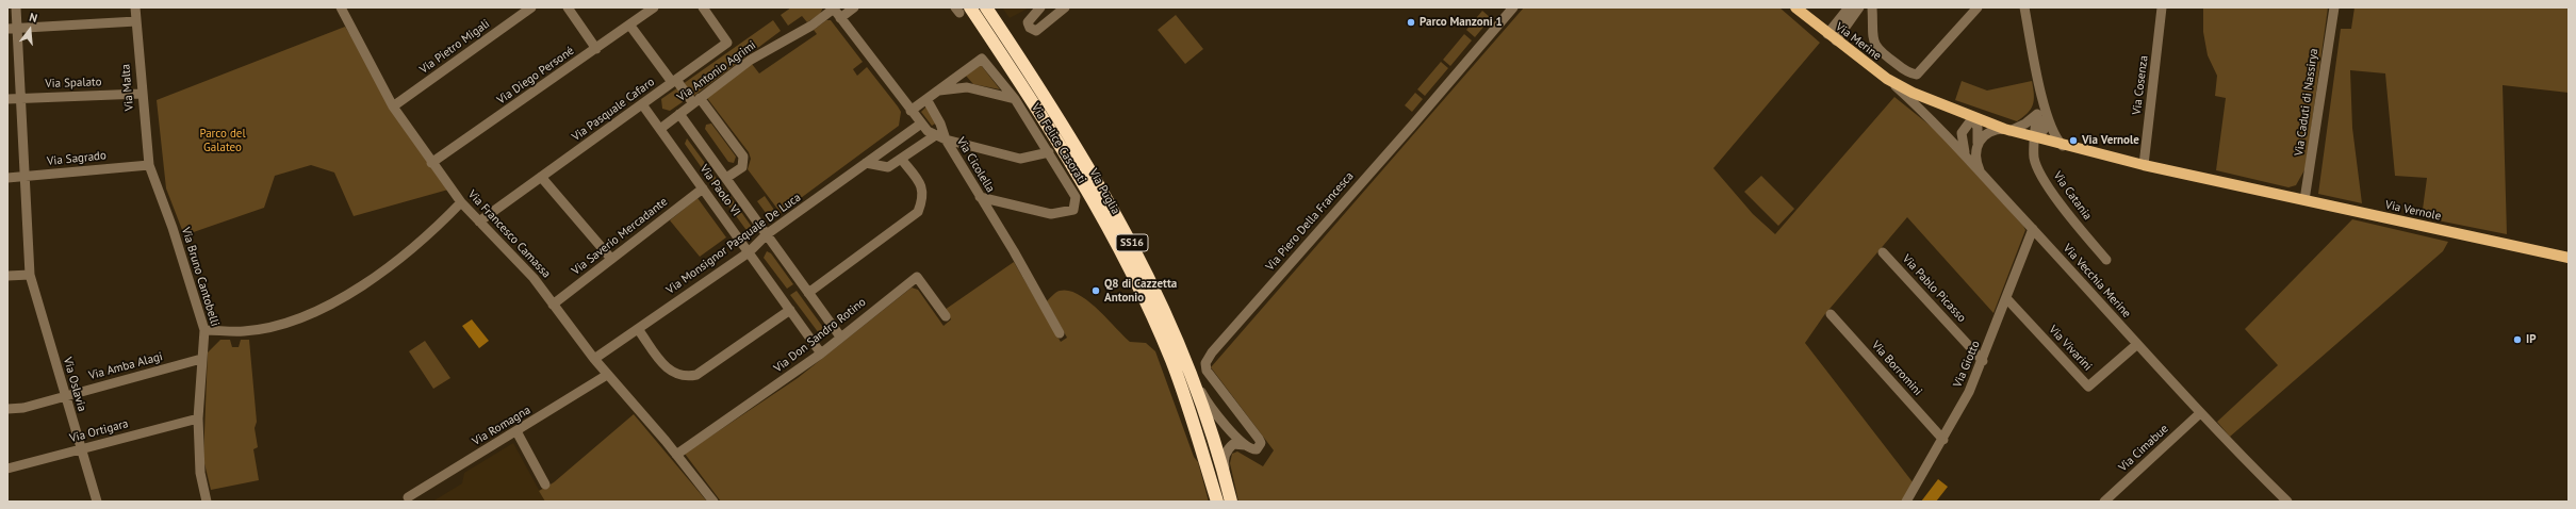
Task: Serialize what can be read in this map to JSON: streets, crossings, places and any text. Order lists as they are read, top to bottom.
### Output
{
  "streets": {
    "highway": ["Via Puglia", "SS16"],
    "main road": ["Via Merine", "Via Vernole"],
    "street": [
      "Via Pietro Migali",
      "Via Antonio Agrimi",
      "Via Diego Personé",
      "Via Spalato",
      "Via Cosenza",
      "Via Malta",
      "Via Caduti di Nassirya",
      "Via Pasquale Cafaro",
      "Via Felice Casorati",
      "Via Sagrado",
      "Via Cicolella",
      "Via Paolo VI",
      "Via Catania",
      "Via Piero Della Francesca",
      "Via Francesco Camassa",
      "Via Saverio Mercadante",
      "Via Monsignor Pasquale De Luca",
      "Via Bruno Cantobelli",
      "Via Vecchia Merine",
      "Via Pablo Picasso",
      "Via Don Sandro Rotino",
      "Via Vivarini",
      "Via Giotto",
      "Via Amba Alagi",
      "Via Borromini",
      "Via Oslavia",
      "Via Romagna",
      "Via Ortigara",
      "Via Cimabue"
    ]
  },
  "crossings": [
    ["Via Merine", "Via Vernole"],
    ["Via Merine", "Via Vecchia Merine"],
    ["Via Pietro Migali", "Via Francesco Camassa"],
    ["Via Antonio Agrimi", "Via Paolo VI"],
    ["Via Diego Personé", "Via Paolo VI"],
    ["Via Diego Personé", "Via Francesco Camassa"],
    ["Via Spalato", "Via Malta"],
    ["Via Spalato", "Via Oslavia"],
    ["Via Cosenza", "Via Vernole"],
    ["Via Malta", "Via Sagrado"],
    ["Via Malta", "Via Bruno Cantobelli"],
    ["Via Caduti di Nassirya", "Via Vernole"],
    ["Via Pasquale Cafaro", "Via Paolo VI"],
    ["Via Pasquale Cafaro", "Via Francesco Camassa"],
    ["Via Felice Casorati", "Via Cicolella"],
    ["Via Sagrado", "Via Bruno Cantobelli"],
    ["Via Sagrado", "Via Oslavia"],
    ["Via Paolo VI", "Via Saverio Mercadante"],
    ["Via Paolo VI", "Via Monsignor Pasquale De Luca"],
    ["Via Paolo VI", "Via Don Sandro Rotino"],
    ["Via Puglia", "Via Piero Della Francesca"],
    ["Via Catania", "Via Vernole"],
    ["Via Vernole", "Via Vecchia Merine"],
    ["Via Francesco Camassa", "Via Saverio Mercadante"],
    ["Via Francesco Camassa", "Via Monsignor Pasquale De Luca"],
    ["Via Francesco Camassa", "Via Don Sandro Rotino"],
    ["Via Francesco Camassa", "Via Romagna"],
    ["Via Bruno Cantobelli", "Via Amba Alagi"],
    ["Via Bruno Cantobelli", "Via Ortigara"],
    ["Via Vecchia Merine", "Via Vivarini"],
    ["Via Vecchia Merine", "Via Giotto"],
    ["Via Vecchia Merine", "Via Cimabue"],
    ["Via Pablo Picasso", "Via Giotto"],
    ["Via Vivarini", "Via Giotto"],
    ["Via Giotto", "Via Borromini"],
    ["Via Amba Alagi", "Via Oslavia"],
    ["Via Oslavia", "Via Ortigara"]
  ],
  "parks": ["Parco del Galateo"],
  "places": [
    "Parco Manzoni 1",
    "Via Vernole",
    "Q8 di Cazzetta Antonio",
    "IP"
  ],
  "north": "top"
}
